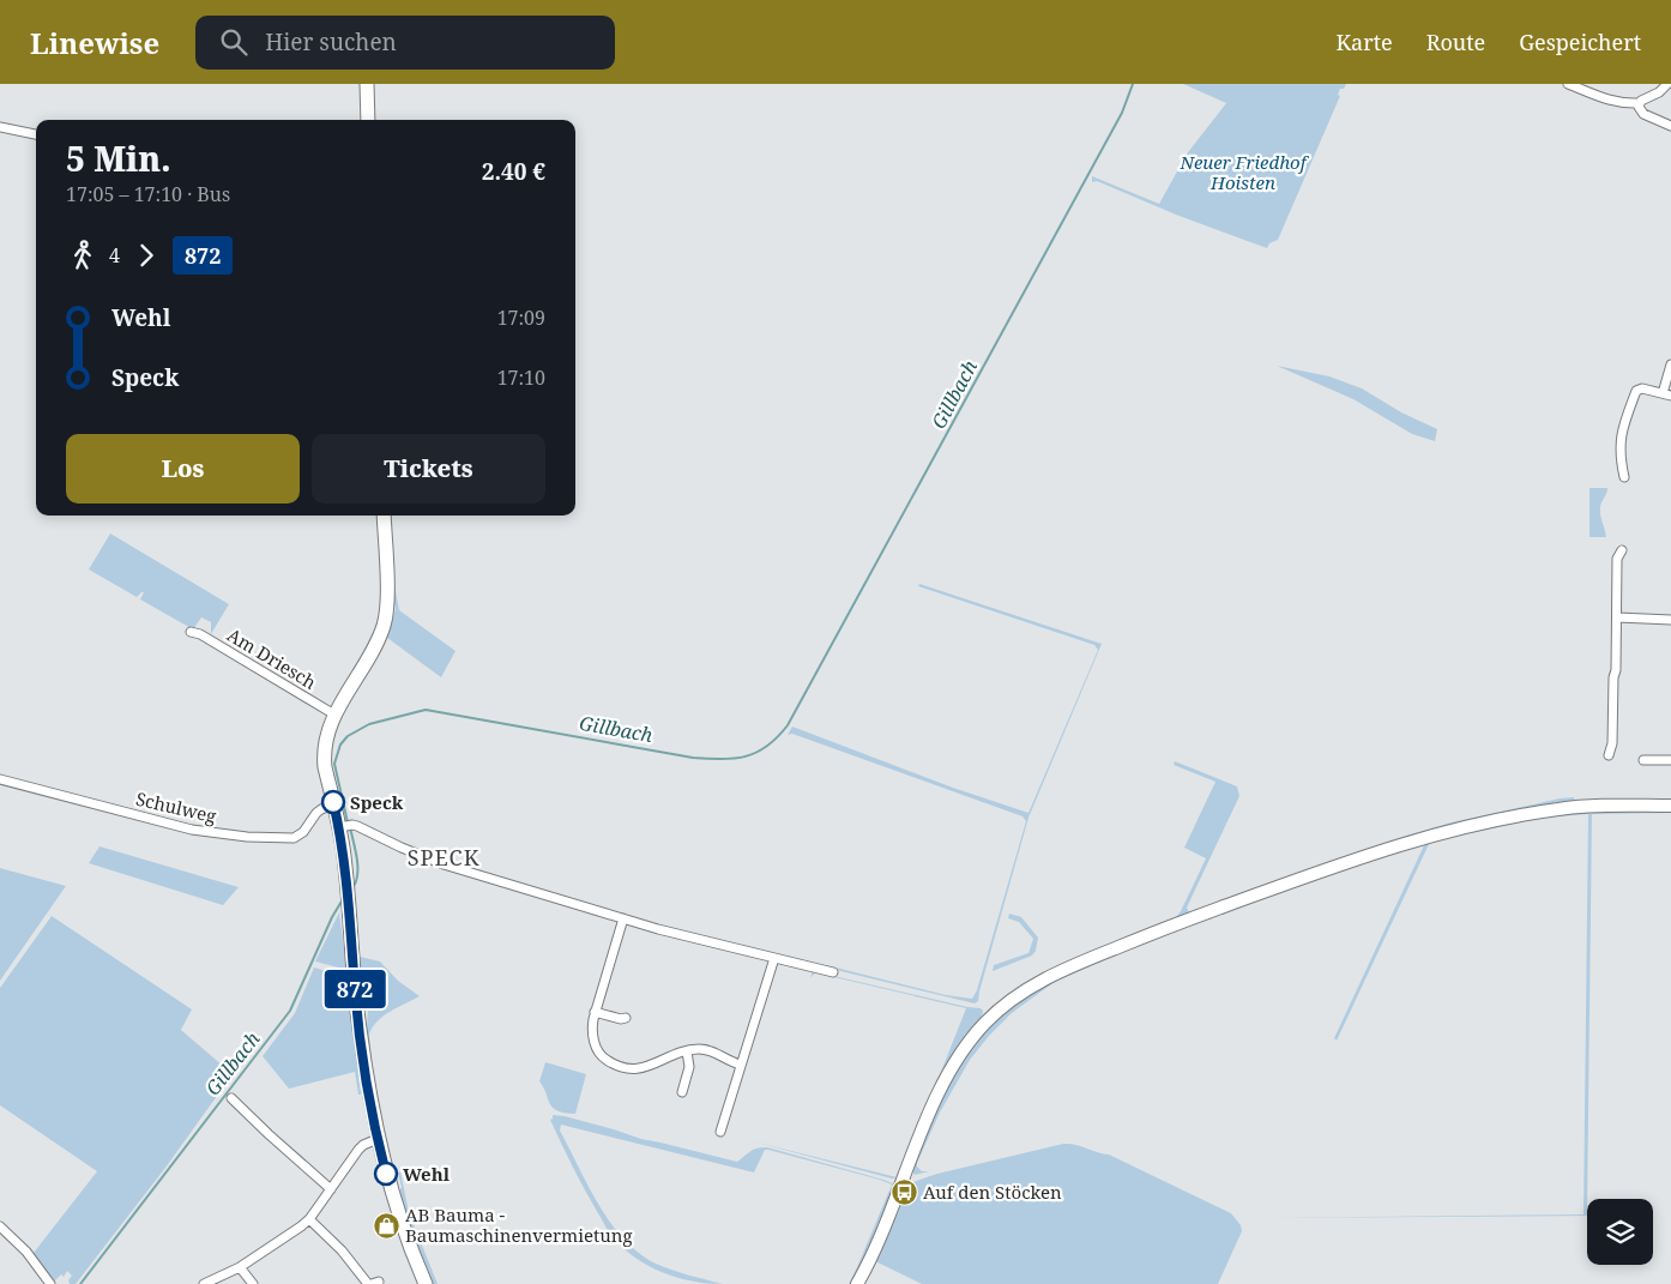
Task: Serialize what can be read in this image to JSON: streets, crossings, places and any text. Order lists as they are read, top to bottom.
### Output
{
  "streets": {
    "street": ["Am Driesch", "Schulweg"]
  },
  "districts": ["SPECK"],
  "water": ["Gillbach"],
  "parks": ["Neuer Friedhof Hoisten"],
  "places": {
    "other": ["Speck", "Wehl"],
    "bus stop": ["Auf den Stöcken"],
    "shop": ["AB Bauma - Baumaschinenvermietung"]
  },
  "lines": ["bus line 872"],
  "page": {
    "header": "Linewise",
    "search": "Hier suchen",
    "nav": ["Karte", "Route", "Gespeichert"],
    "on_map": "872",
    "heading": ["5 Min.", "17:05 – 17:10 · Bus", "2.40 €"],
    "legs": ["4", "872"],
    "list": [
      {
        "name": "Wehl",
        "value": "17:09"
      },
      {
        "name": "Speck",
        "value": "17:10"
      }
    ],
    "buttons": ["Los", "Tickets"]
  }
}
